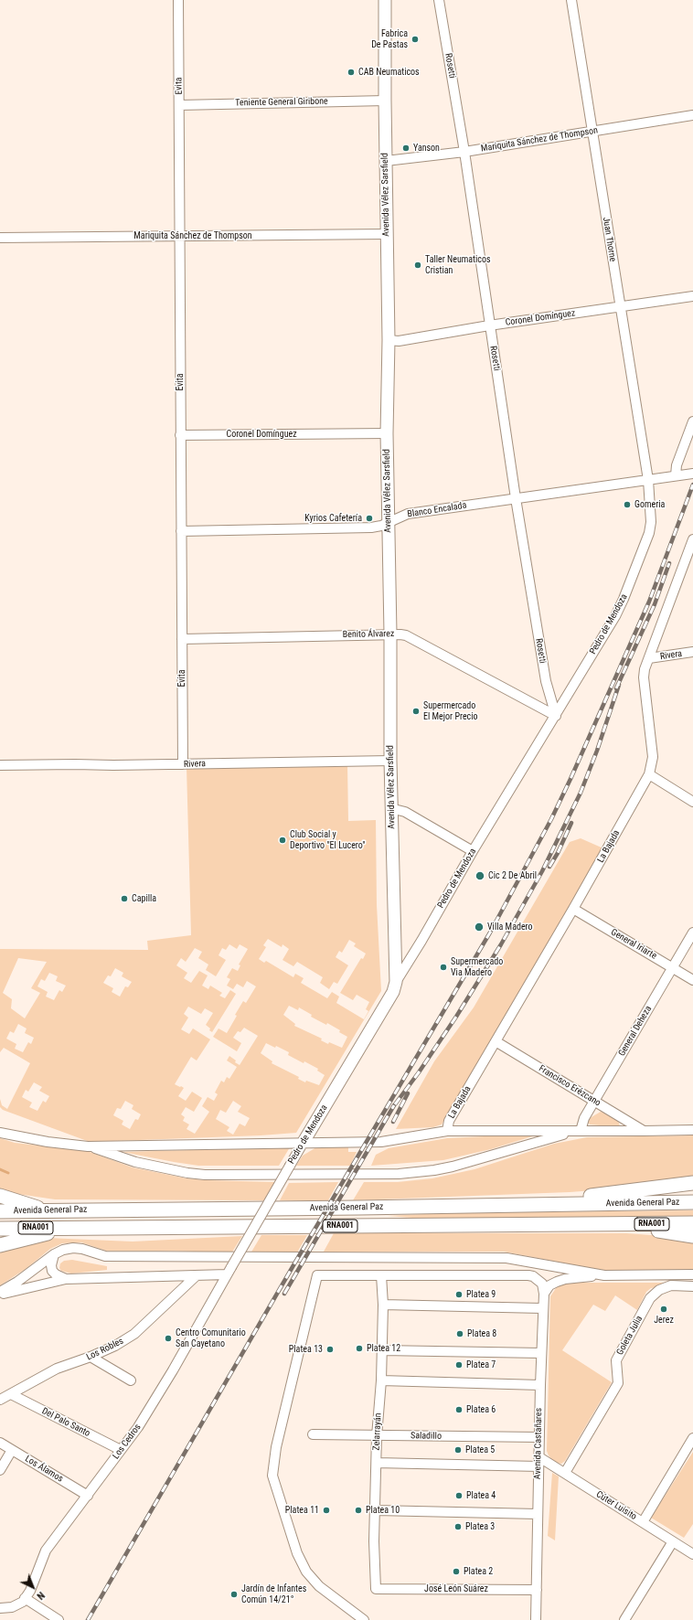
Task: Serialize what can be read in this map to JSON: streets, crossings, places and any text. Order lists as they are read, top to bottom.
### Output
{
  "streets": {
    "highway": ["Avenida General Paz", "RNA001"],
    "main road": ["Avenida Vélez Sarsfield", "Pedro de Mendoza"],
    "street": [
      "Rosetti",
      "Evita",
      "Teniente General Giribone",
      "Mariquita Sánchez de Thompson",
      "Juan Thorne",
      "Coronel Domínguez",
      "Blanco Encalada",
      "Benito Álvarez",
      "Rivera",
      "La Bajada",
      "General Iriarte",
      "General Deheza",
      "Francisco Erézcano",
      "Goleta Julia",
      "Los Robles",
      "Del Palo Santo",
      "Zelarrayán",
      "Saladillo",
      "Los Cedros",
      "Avenida Castañares",
      "Los Álamos",
      "Cúter Luisito",
      "José León Suárez"
    ]
  },
  "crossings": [
    ["Rosetti", "Mariquita Sánchez de Thompson"],
    ["Rosetti", "Coronel Domínguez"],
    ["Rosetti", "Blanco Encalada"],
    ["Rosetti", "Pedro de Mendoza"],
    ["Rosetti", "Benito Álvarez"],
    ["Evita", "Teniente General Giribone"],
    ["Evita", "Mariquita Sánchez de Thompson"],
    ["Evita", "Coronel Domínguez"],
    ["Evita", "Blanco Encalada"],
    ["Evita", "Benito Álvarez"],
    ["Evita", "Rivera"],
    ["Teniente General Giribone", "Avenida Vélez Sarsfield"],
    ["Mariquita Sánchez de Thompson", "Avenida Vélez Sarsfield"],
    ["Mariquita Sánchez de Thompson", "Juan Thorne"],
    ["Avenida Vélez Sarsfield", "Coronel Domínguez"],
    ["Avenida Vélez Sarsfield", "Blanco Encalada"],
    ["Avenida Vélez Sarsfield", "Pedro de Mendoza"],
    ["Avenida Vélez Sarsfield", "Benito Álvarez"],
    ["Avenida Vélez Sarsfield", "Rivera"],
    ["Juan Thorne", "Coronel Domínguez"],
    ["Juan Thorne", "Blanco Encalada"],
    ["Juan Thorne", "Pedro de Mendoza"],
    ["Blanco Encalada", "Pedro de Mendoza"],
    ["Pedro de Mendoza", "Benito Álvarez"],
    ["Pedro de Mendoza", "Los Cedros"],
    ["Rivera", "La Bajada"],
    ["La Bajada", "General Iriarte"],
    ["La Bajada", "Francisco Erézcano"],
    ["General Iriarte", "General Deheza"],
    ["General Deheza", "Francisco Erézcano"],
    ["Goleta Julia", "Cúter Luisito"],
    ["Los Robles", "Del Palo Santo"],
    ["Del Palo Santo", "Los Cedros"],
    ["Zelarrayán", "Saladillo"],
    ["Zelarrayán", "José León Suárez"],
    ["Saladillo", "Avenida Castañares"],
    ["Los Cedros", "Los Álamos"],
    ["Avenida Castañares", "Cúter Luisito"],
    ["Avenida Castañares", "José León Suárez"]
  ],
  "places": [
    "Fabrica De Pastas",
    "CAB Neumaticos",
    "Yanson",
    "Taller Neumaticos Cristian",
    "Gomeria",
    "Kyrios Cafetería",
    "Supermercado El Mejor Precio",
    "Club Social y Deportivo \"El Lucero\"",
    "Cic 2 De Abril",
    "Capilla",
    "Villa Madero",
    "Supermercado Via Madero",
    "Platea 9",
    "Jerez",
    "Platea 8",
    "Centro Comunitario San Cayetano",
    "Platea 12",
    "Platea 13",
    "Platea 7",
    "Platea 6",
    "Platea 5",
    "Platea 4",
    "Platea 11",
    "Platea 10",
    "Platea 3",
    "Platea 2",
    "Jardín de Infantes Común 14/21°"
  ],
  "north": "bottom right"
}
